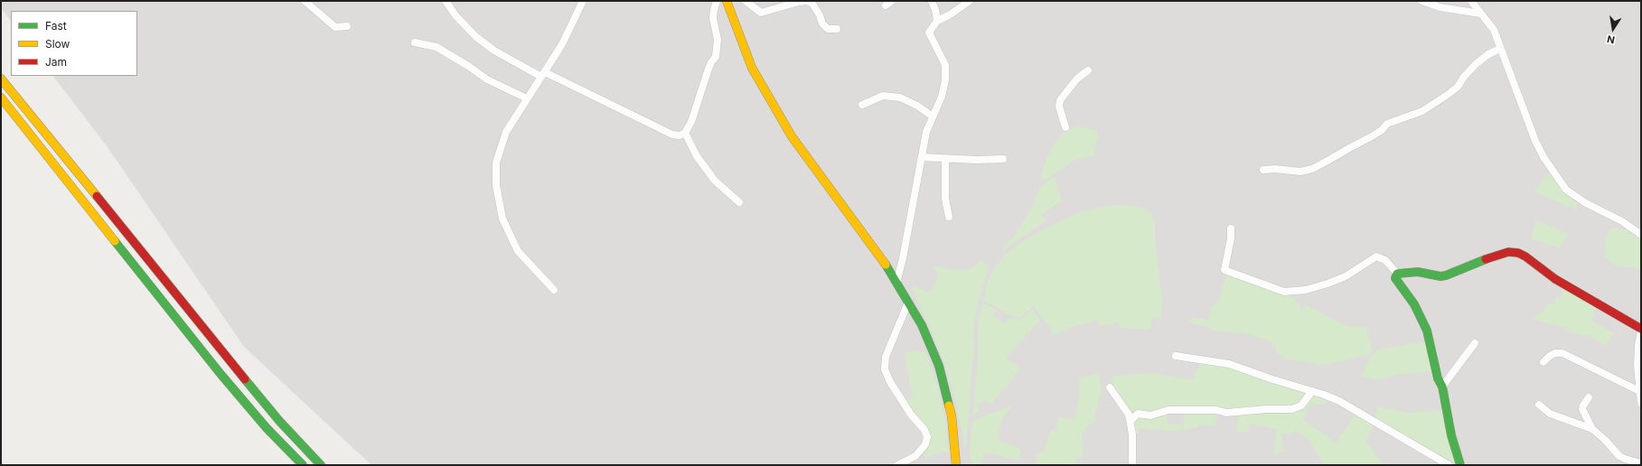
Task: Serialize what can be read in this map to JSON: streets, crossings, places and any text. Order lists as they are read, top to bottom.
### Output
{
  "legend": ["Fast", "Slow", "Jam"],
  "north": "bottom"
}
